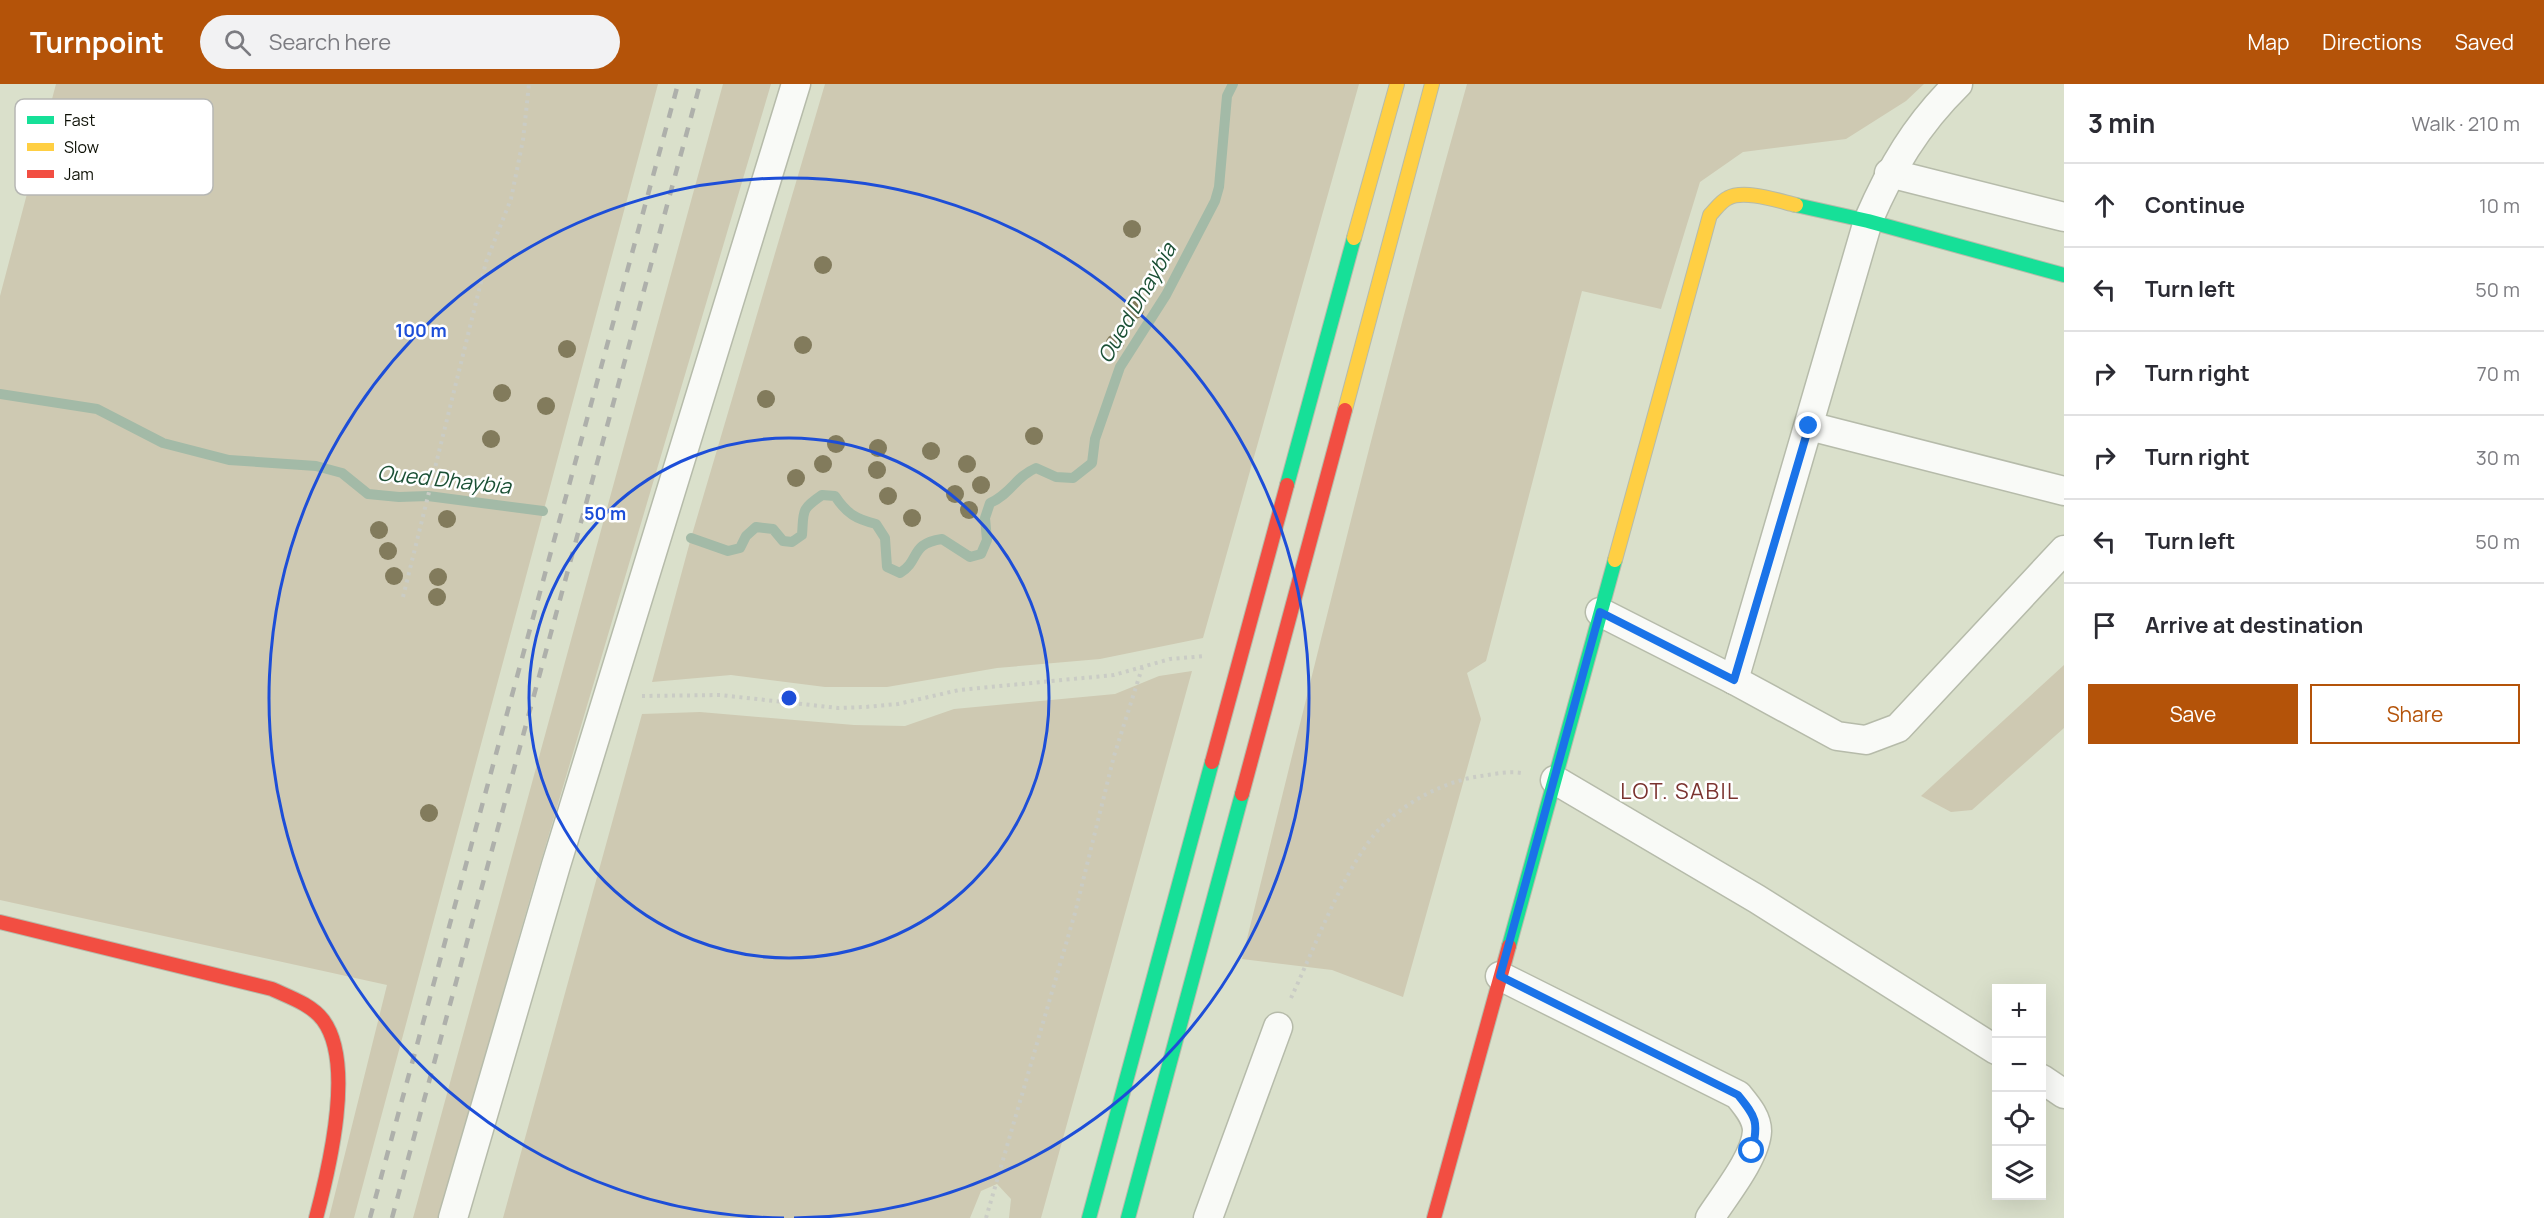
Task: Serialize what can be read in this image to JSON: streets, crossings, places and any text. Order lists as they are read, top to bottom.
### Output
{
  "districts": ["LOT. SABIL"],
  "water": ["Oued Dhaybia"],
  "legend": ["Fast", "Slow", "Jam"],
  "page": {
    "header": "Turnpoint",
    "search": "Search here",
    "nav": ["Map", "Directions", "Saved"],
    "heading": ["3 min", "Walk · 210 m"],
    "list": [
      ["Continue", "10 m"],
      ["Turn left", "50 m"],
      ["Turn right", "70 m"],
      ["Turn right", "30 m"],
      ["Turn left", "50 m"],
      "Arrive at destination"
    ],
    "buttons": ["Save", "Share"],
    "map_buttons": ["+", "−"]
  },
  "rings": ["100 m", "50 m"]
}
